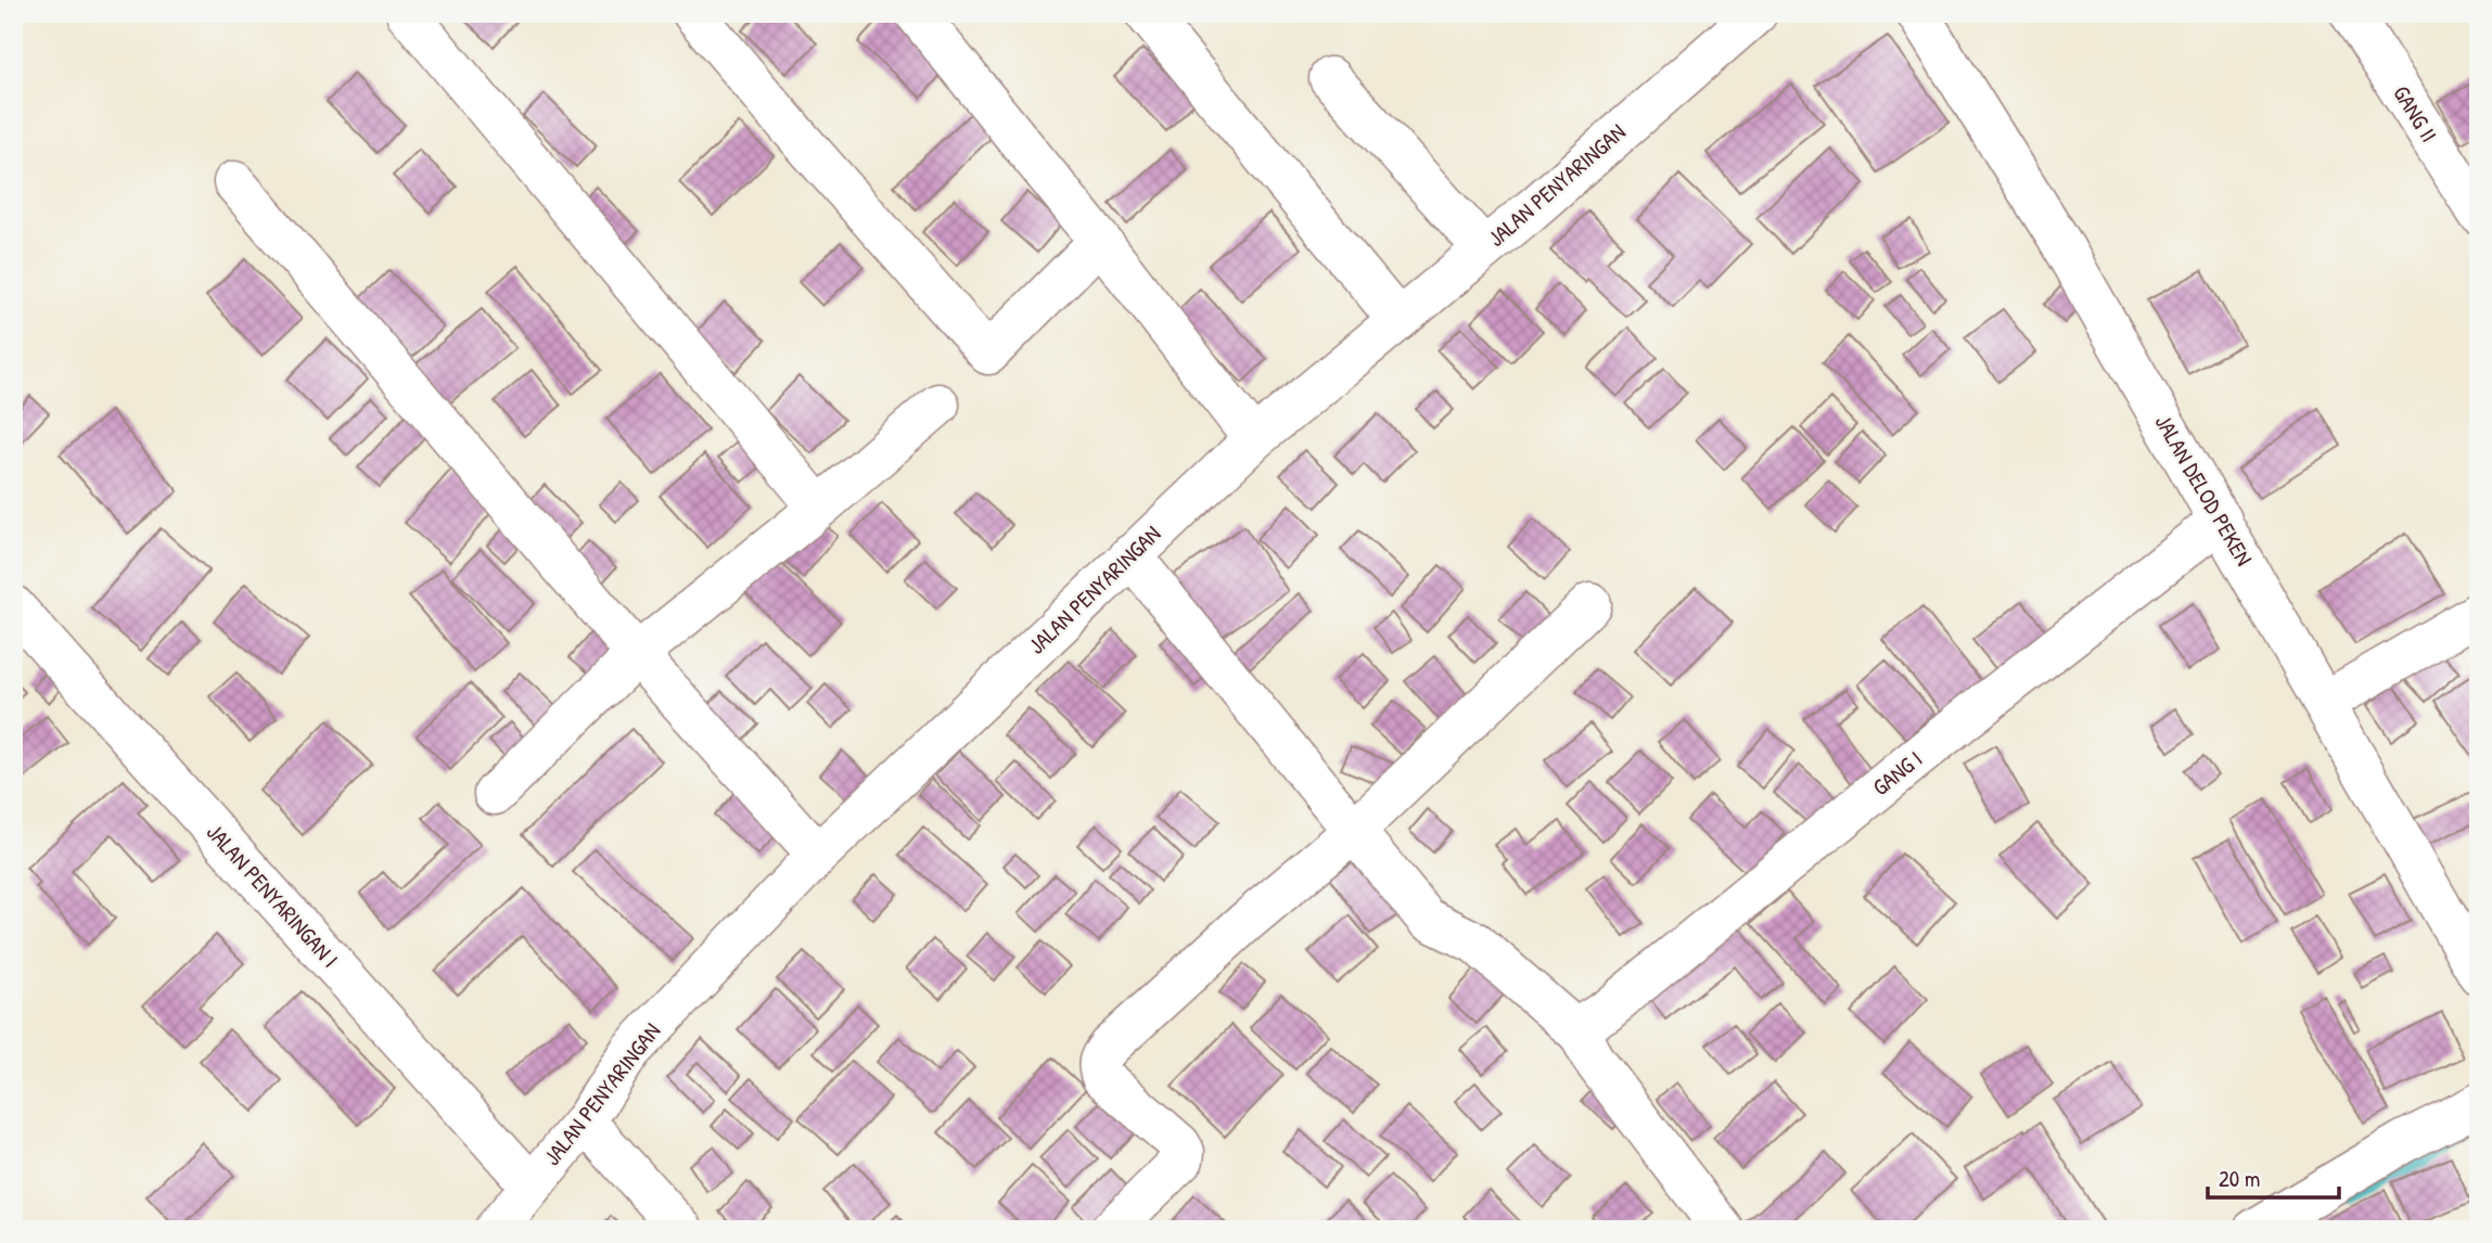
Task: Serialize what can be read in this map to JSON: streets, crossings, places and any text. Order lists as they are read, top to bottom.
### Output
{
  "streets": {
    "street": [
      "GANG II",
      "JALAN PENYARINGAN",
      "JALAN DELOD PEKEN",
      "GANG I",
      "JALAN PENYARINGAN I"
    ]
  },
  "crossings": [
    ["JALAN PENYARINGAN", "JALAN PENYARINGAN I"],
    ["JALAN DELOD PEKEN", "GANG I"]
  ],
  "scale_bar": "20 m"
}
